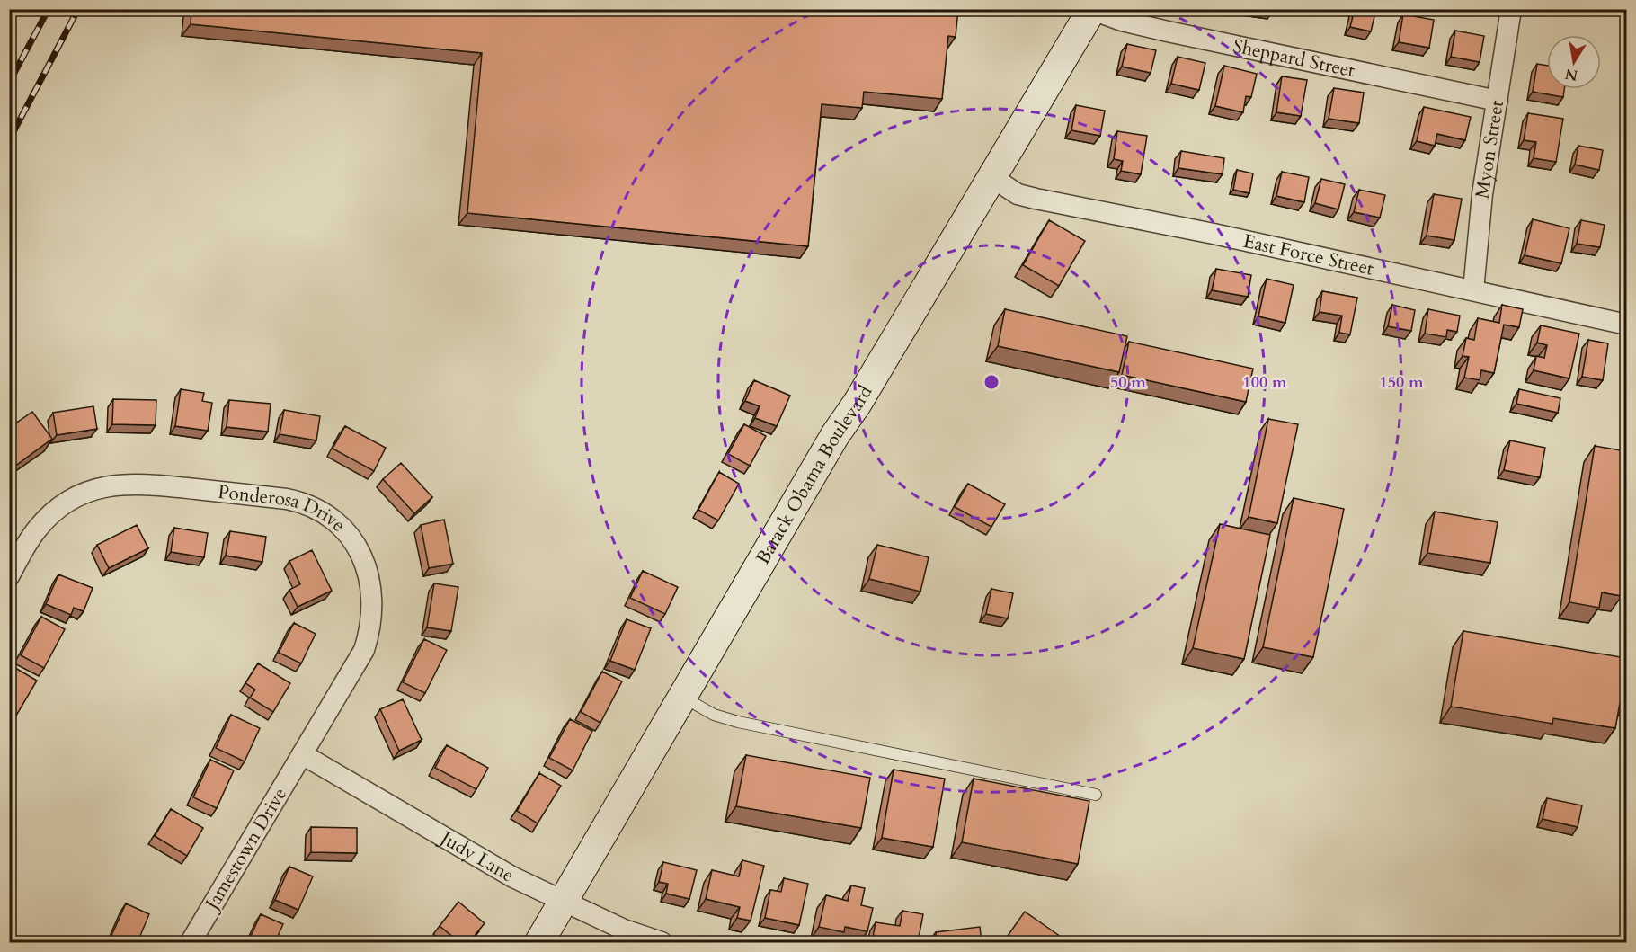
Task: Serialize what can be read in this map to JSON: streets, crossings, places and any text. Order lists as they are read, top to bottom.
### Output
{
  "streets": {
    "main road": ["Barack Obama Boulevard"],
    "street": [
      "Sheppard Street",
      "Myon Street",
      "East Force Street",
      "Ponderosa Drive",
      "Jamestown Drive",
      "Judy Lane"
    ]
  },
  "crossings": [
    ["Sheppard Street", "Myon Street"],
    ["Sheppard Street", "Barack Obama Boulevard"],
    ["Myon Street", "East Force Street"],
    ["East Force Street", "Barack Obama Boulevard"],
    ["Barack Obama Boulevard", "Judy Lane"],
    ["Ponderosa Drive", "Jamestown Drive"],
    ["Ponderosa Drive", "Judy Lane"],
    ["Jamestown Drive", "Judy Lane"]
  ],
  "north": "bottom",
  "rings": ["50 m", "100 m", "150 m"]
}
